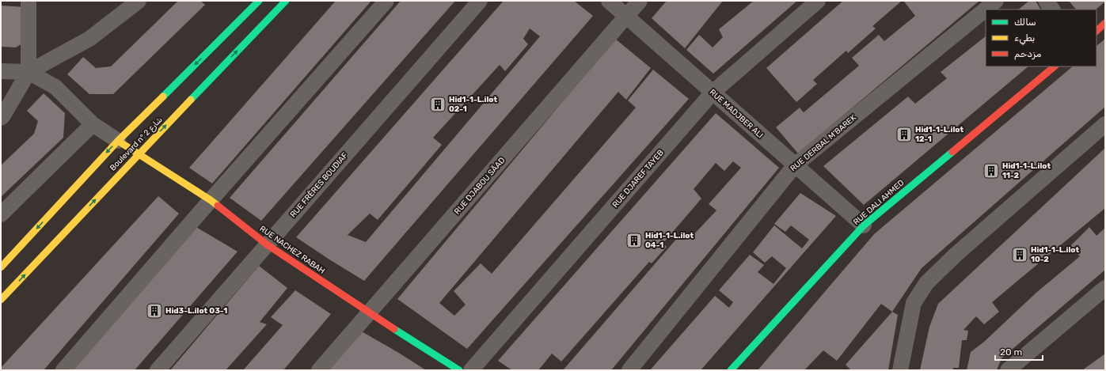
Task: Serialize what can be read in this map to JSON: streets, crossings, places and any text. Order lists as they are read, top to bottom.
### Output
{
  "streets": {
    "street": [
      "RUE MADJBER ALI",
      "RUE DERBAL M'BAREK",
      "Boulevard n° شارع 2",
      "RUE DJAREF TAYEB",
      "RUE FRÈRES BOUDIAF",
      "RUE DJABOU SÄAD",
      "RUE DALI AHMED",
      "RUE NACHEZ RABAH"
    ]
  },
  "crossings": [
    ["RUE MADJBER ALI", "RUE DERBAL M'BAREK"],
    ["RUE MADJBER ALI", "RUE DJAREF TAYEB"],
    ["RUE MADJBER ALI", "RUE DJABOU SÄAD"],
    ["RUE MADJBER ALI", "RUE DALI AHMED"],
    ["Boulevard n° شارع 2", "RUE NACHEZ RABAH"],
    ["RUE FRÈRES BOUDIAF", "RUE NACHEZ RABAH"],
    ["RUE DJABOU SÄAD", "RUE NACHEZ RABAH"]
  ],
  "places": {
    "building": [
      "Hid1-1-L.ilot 02-1",
      "Hid1-1-L.ilot 12-1",
      "Hid1-1-L.ilot 11-2",
      "Hid1-1-L.ilot 04-1",
      "Hid1-1-L.ilot 10-2",
      "Hid3-L.ilot 03-1"
    ]
  },
  "legend": ["سالك", "بطيء", "مزدحم"],
  "scale_bar": "20 m"
}
